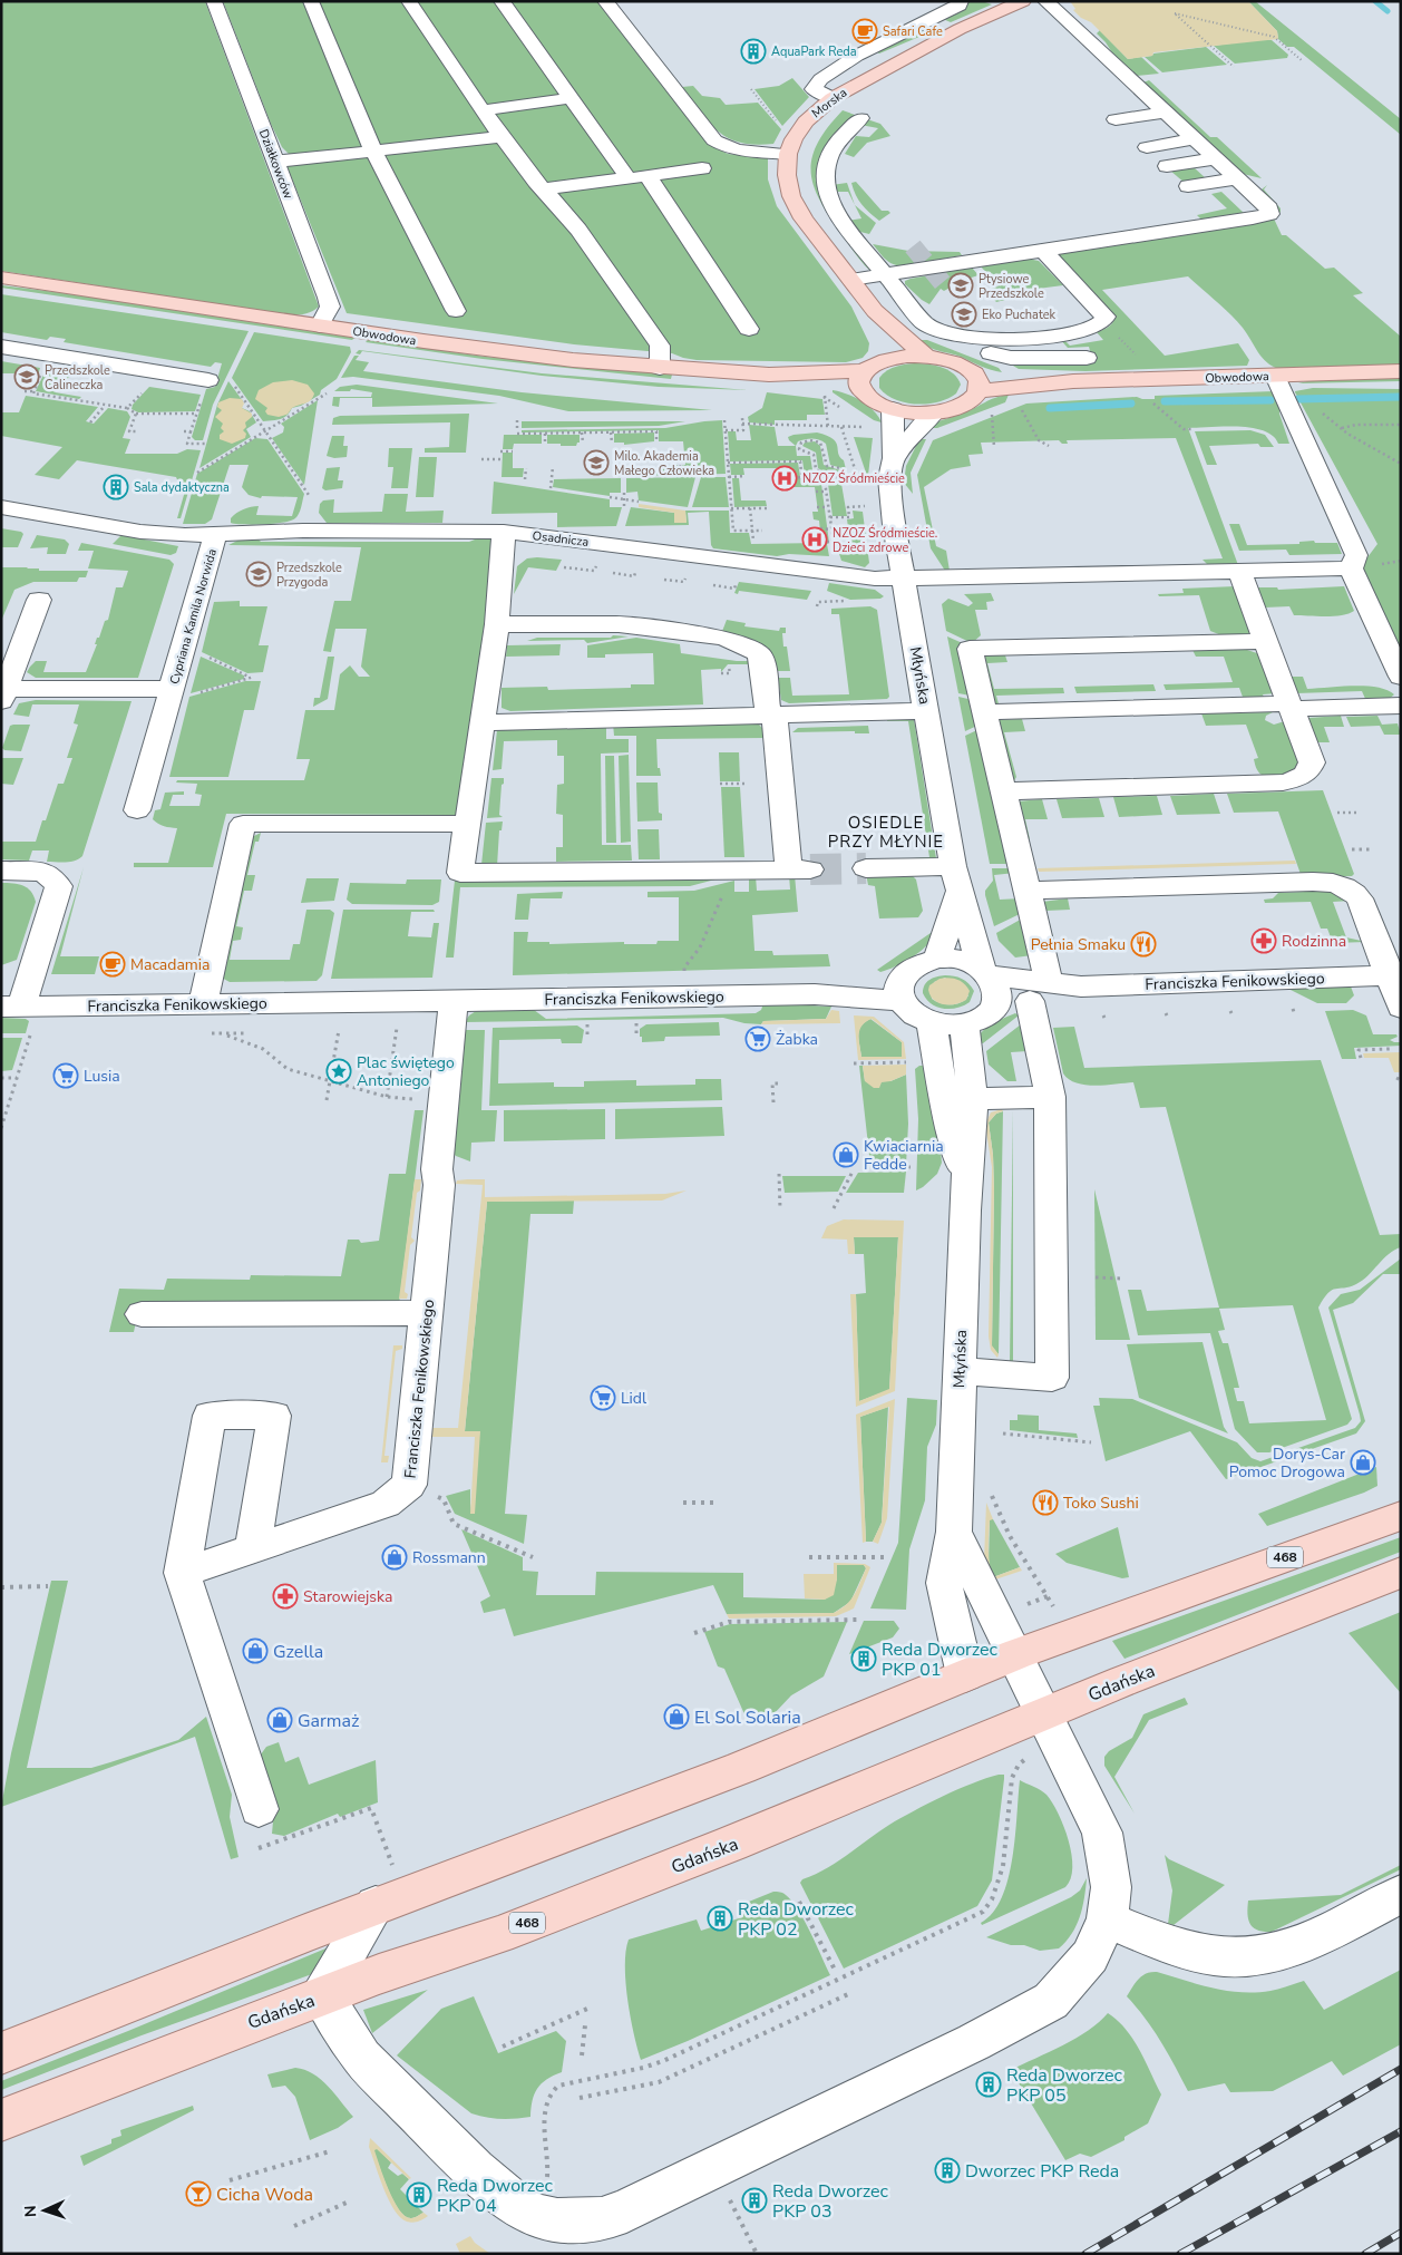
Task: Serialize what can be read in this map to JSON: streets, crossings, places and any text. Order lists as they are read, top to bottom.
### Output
{
  "streets": {
    "main road": [
      "Morska",
      "Obwodowa",
      "468",
      "Gdańska"
    ],
    "street": [
      "Działkowców",
      "Osadnicza",
      "Cypriana Kamila Norwida",
      "Młyńska",
      "Franciszka Fenikowskiego"
    ]
  },
  "crossings": [
    ["Działkowców", "Obwodowa"],
    ["Osadnicza", "Cypriana Kamila Norwida"],
    ["Osadnicza", "Młyńska"],
    ["Młyńska", "Franciszka Fenikowskiego"],
    ["Młyńska", "468"],
    ["Młyńska", "Gdańska"]
  ],
  "districts": ["OSIEDLE PRZY MŁYNIE"],
  "places": {
    "cafe": ["Safari Cafe", "Macadamia"],
    "building": [
      "AquaPark Reda",
      "Sala dydaktyczna",
      "Reda Dworzec PKP 01",
      "Reda Dworzec PKP 02",
      "Reda Dworzec PKP 05",
      "Dworzec PKP Reda",
      "Reda Dworzec PKP 04",
      "Reda Dworzec PKP 03"
    ],
    "school or university": [
      "Ptysiowe Przedszkole",
      "Eko Puchatek",
      "Przedszkole Calineczka",
      "Milo. Akademia Małego Człowieka",
      "Przedszkole Przygoda"
    ],
    "hospital": ["NZOZ Śródmieście", "NZOZ Śródmieście. Dzieci zdrowe"],
    "pharmacy": ["Rodzinna", "Starowiejska"],
    "restaurant": ["Pełnia Smaku", "Toko Sushi"],
    "supermarket": ["Żabka", "Lusia", "Lidl"],
    "place": ["Plac świętego Antoniego"],
    "shop": [
      "Kwiaciarnia Fedde",
      "Dorys-Car Pomoc Drogowa",
      "Rossmann",
      "Gzella",
      "El Sol Solaria",
      "Garmaż"
    ],
    "bar": ["Cicha Woda"]
  },
  "north": "left"
}
